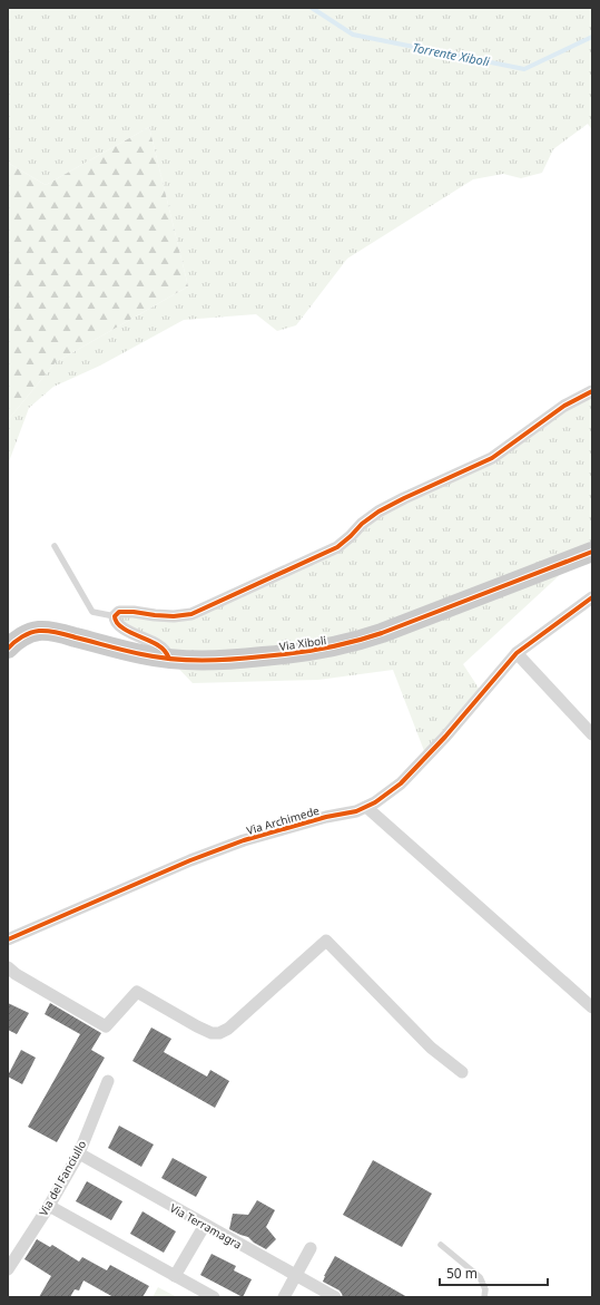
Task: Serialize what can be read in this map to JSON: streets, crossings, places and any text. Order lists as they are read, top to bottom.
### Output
{
  "streets": {
    "main road": ["Via Xiboli"],
    "street": ["Via Archimede", "Via del Fanciullo", "Via Terramagra"]
  },
  "crossings": [
    ["Via del Fanciullo", "Via Terramagra"]
  ],
  "water": ["Torrente Xiboli"],
  "scale_bar": "50 m"
}
